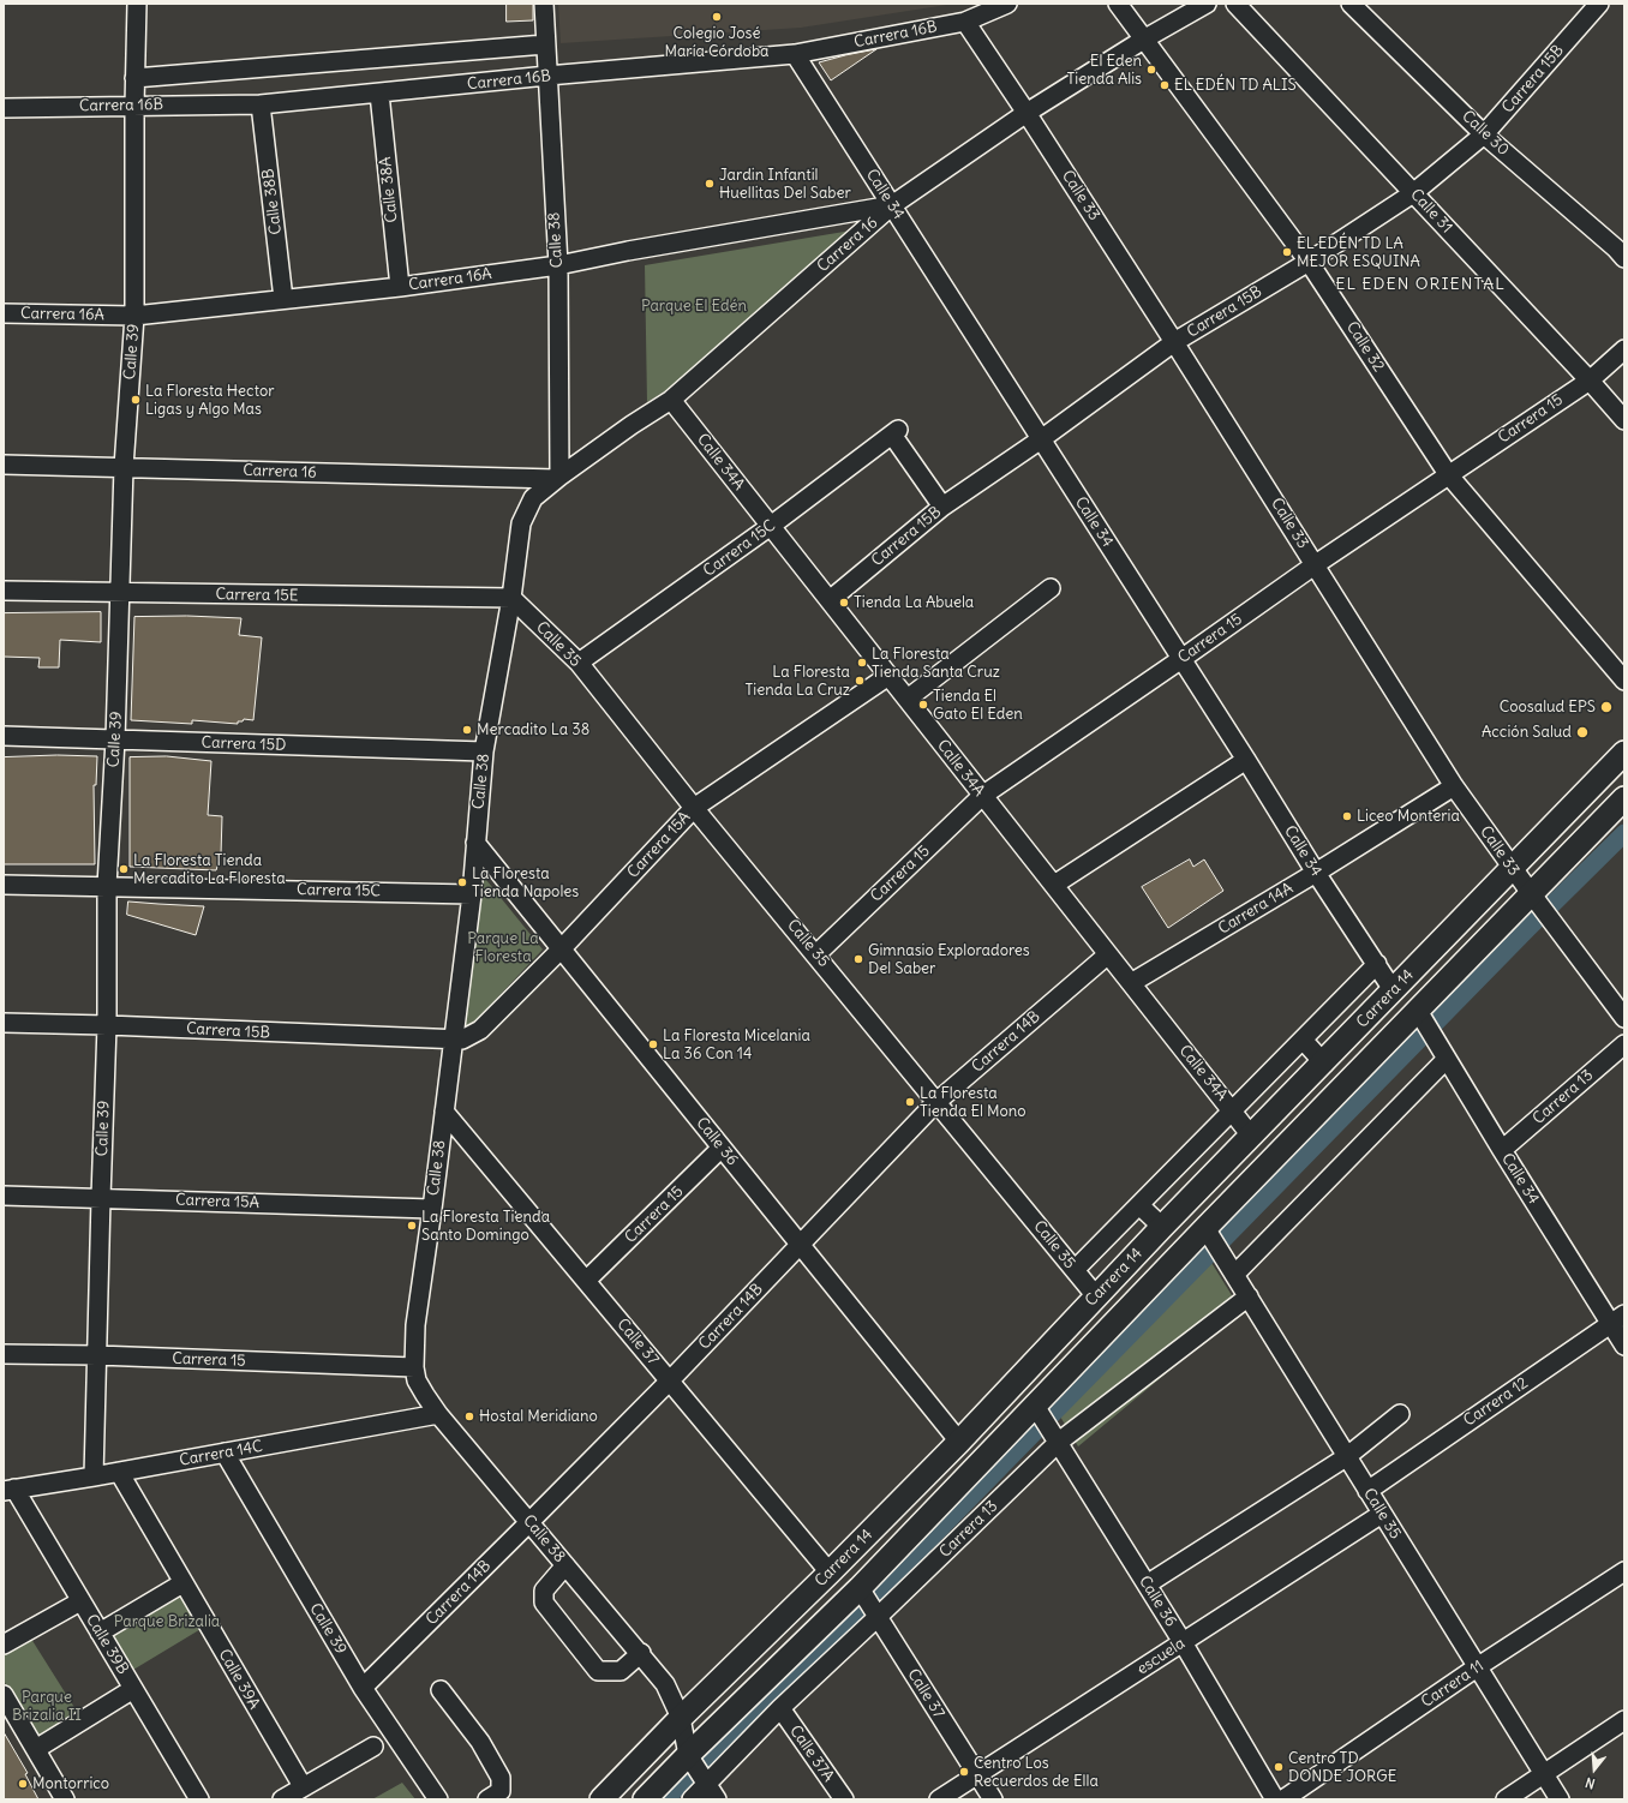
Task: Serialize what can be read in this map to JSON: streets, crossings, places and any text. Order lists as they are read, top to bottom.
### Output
{
  "streets": {
    "main road": ["Carrera 14"],
    "street": [
      "Carrera 16B",
      "Carrera 15B",
      "Calle 30",
      "Calle 38A",
      "Calle 34",
      "Calle 33",
      "Calle 38B",
      "Calle 31",
      "Calle 38",
      "Carrera 16",
      "Carrera 16A",
      "Calle 32",
      "Calle 39",
      "Carrera 15",
      "Calle 34A",
      "Carrera 15C",
      "Carrera 15E",
      "Calle 35",
      "Carrera 15D",
      "Carrera 15A",
      "Carrera 14A",
      "Carrera 14B",
      "Carrera 13",
      "Calle 36",
      "Calle 37",
      "Carrera 12",
      "Carrera 14C",
      "Calle 39B",
      "escuela",
      "Calle 39A",
      "Carrera 11",
      "Calle 37A"
    ]
  },
  "crossings": [
    ["Carrera 16B", "Calle 38A"],
    ["Carrera 16B", "Calle 34"],
    ["Carrera 16B", "Calle 33"],
    ["Carrera 16B", "Calle 38B"],
    ["Carrera 16B", "Calle 38"],
    ["Carrera 16B", "Calle 39"],
    ["Carrera 15B", "Calle 30"],
    ["Carrera 15B", "Calle 34"],
    ["Carrera 15B", "Calle 33"],
    ["Carrera 15B", "Calle 31"],
    ["Carrera 15B", "Calle 38"],
    ["Carrera 15B", "Calle 32"],
    ["Carrera 15B", "Calle 39"],
    ["Carrera 15B", "Calle 34A"],
    ["Carrera 15B", "Carrera 15C"],
    ["Carrera 15B", "Carrera 15A"],
    ["Calle 38A", "Carrera 16A"],
    ["Calle 34", "Carrera 16"],
    ["Calle 34", "Carrera 16A"],
    ["Calle 34", "Carrera 15"],
    ["Calle 34", "Carrera 14A"],
    ["Calle 34", "Carrera 14"],
    ["Calle 34", "Carrera 13"],
    ["Calle 34", "Carrera 12"],
    ["Calle 33", "Carrera 16"],
    ["Calle 33", "Carrera 15"],
    ["Calle 33", "Carrera 14A"],
    ["Calle 33", "Carrera 14"],
    ["Calle 38B", "Carrera 16A"],
    ["Calle 31", "Carrera 15"],
    ["Calle 38", "Carrera 16"],
    ["Calle 38", "Carrera 16A"],
    ["Calle 38", "Carrera 15"],
    ["Calle 38", "Carrera 15C"],
    ["Calle 38", "Carrera 15E"],
    ["Calle 38", "Calle 35"],
    ["Calle 38", "Carrera 15D"],
    ["Calle 38", "Carrera 15A"],
    ["Calle 38", "Carrera 14"],
    ["Calle 38", "Carrera 14B"],
    ["Calle 38", "Carrera 13"],
    ["Calle 38", "Calle 36"],
    ["Calle 38", "Calle 37"],
    ["Calle 38", "Carrera 14C"],
    ["Carrera 16", "Carrera 16A"],
    ["Carrera 16", "Calle 32"],
    ["Carrera 16", "Calle 39"],
    ["Carrera 16", "Calle 34A"],
    ["Carrera 16A", "Calle 39"],
    ["Calle 32", "Carrera 15"],
    ["Calle 39", "Carrera 15"],
    ["Calle 39", "Carrera 15C"],
    ["Calle 39", "Carrera 15E"],
    ["Calle 39", "Carrera 15D"],
    ["Calle 39", "Carrera 15A"],
    ["Calle 39", "Carrera 14B"],
    ["Calle 39", "Carrera 14C"],
    ["Carrera 15", "Calle 34A"],
    ["Carrera 15", "Calle 35"],
    ["Carrera 15", "Calle 36"],
    ["Carrera 15", "Calle 37"],
    ["Calle 34A", "Carrera 15C"],
    ["Calle 34A", "Carrera 15A"],
    ["Calle 34A", "Carrera 14A"],
    ["Calle 34A", "Carrera 14"],
    ["Calle 34A", "Carrera 14B"],
    ["Carrera 15C", "Calle 35"],
    ["Carrera 15E", "Calle 35"],
    ["Calle 35", "Carrera 15A"],
    ["Calle 35", "Carrera 14"],
    ["Calle 35", "Carrera 14B"],
    ["Calle 35", "Carrera 13"],
    ["Calle 35", "Carrera 12"],
    ["Calle 35", "escuela"],
    ["Calle 35", "Carrera 11"],
    ["Carrera 15A", "Calle 36"],
    ["Carrera 14", "Carrera 13"],
    ["Carrera 14", "Calle 36"],
    ["Carrera 14", "Calle 37"],
    ["Carrera 14B", "Calle 36"],
    ["Carrera 14B", "Calle 37"],
    ["Carrera 13", "Calle 36"],
    ["Carrera 13", "Calle 37"],
    ["Carrera 13", "Calle 37A"],
    ["Calle 36", "escuela"],
    ["Calle 37", "escuela"],
    ["Carrera 14C", "Calle 39B"],
    ["Carrera 14C", "Calle 39A"]
  ],
  "districts": ["EL EDEN ORIENTAL"],
  "parks": [
    "Parque El Edén",
    "Parque La Floresta",
    "Parque Brizalia",
    "Parque Brizalia II"
  ],
  "places": [
    "Colegio José María Córdoba",
    "El Eden Tienda Alis",
    "EL EDÉN TD ALIS",
    "Jardin Infantil Huellitas Del Saber",
    "EL EDÉN TD LA MEJOR ESQUINA",
    "La Floresta Hector Ligas y Algo Mas",
    "Tienda La Abuela",
    "La Floresta Tienda Santa Cruz",
    "La Floresta Tienda La Cruz",
    "Tienda El Gato El Eden",
    "Coosalud EPS",
    "Mercadito La 38",
    "Acción Salud",
    "Liceo Monteria",
    "La Floresta Tienda Mercadito La Floresta",
    "La Floresta Tienda Napoles",
    "Gimnasio Exploradores Del Saber",
    "La Floresta Micelania La 36 Con 14",
    "La Floresta Tienda El Mono",
    "La Floresta Tienda Santo Domingo",
    "Hostal Meridiano",
    "Centro TD DONDE JORGE",
    "Centro Los Recuerdos de Ella",
    "Montorrico"
  ],
  "north": "bottom"
}
